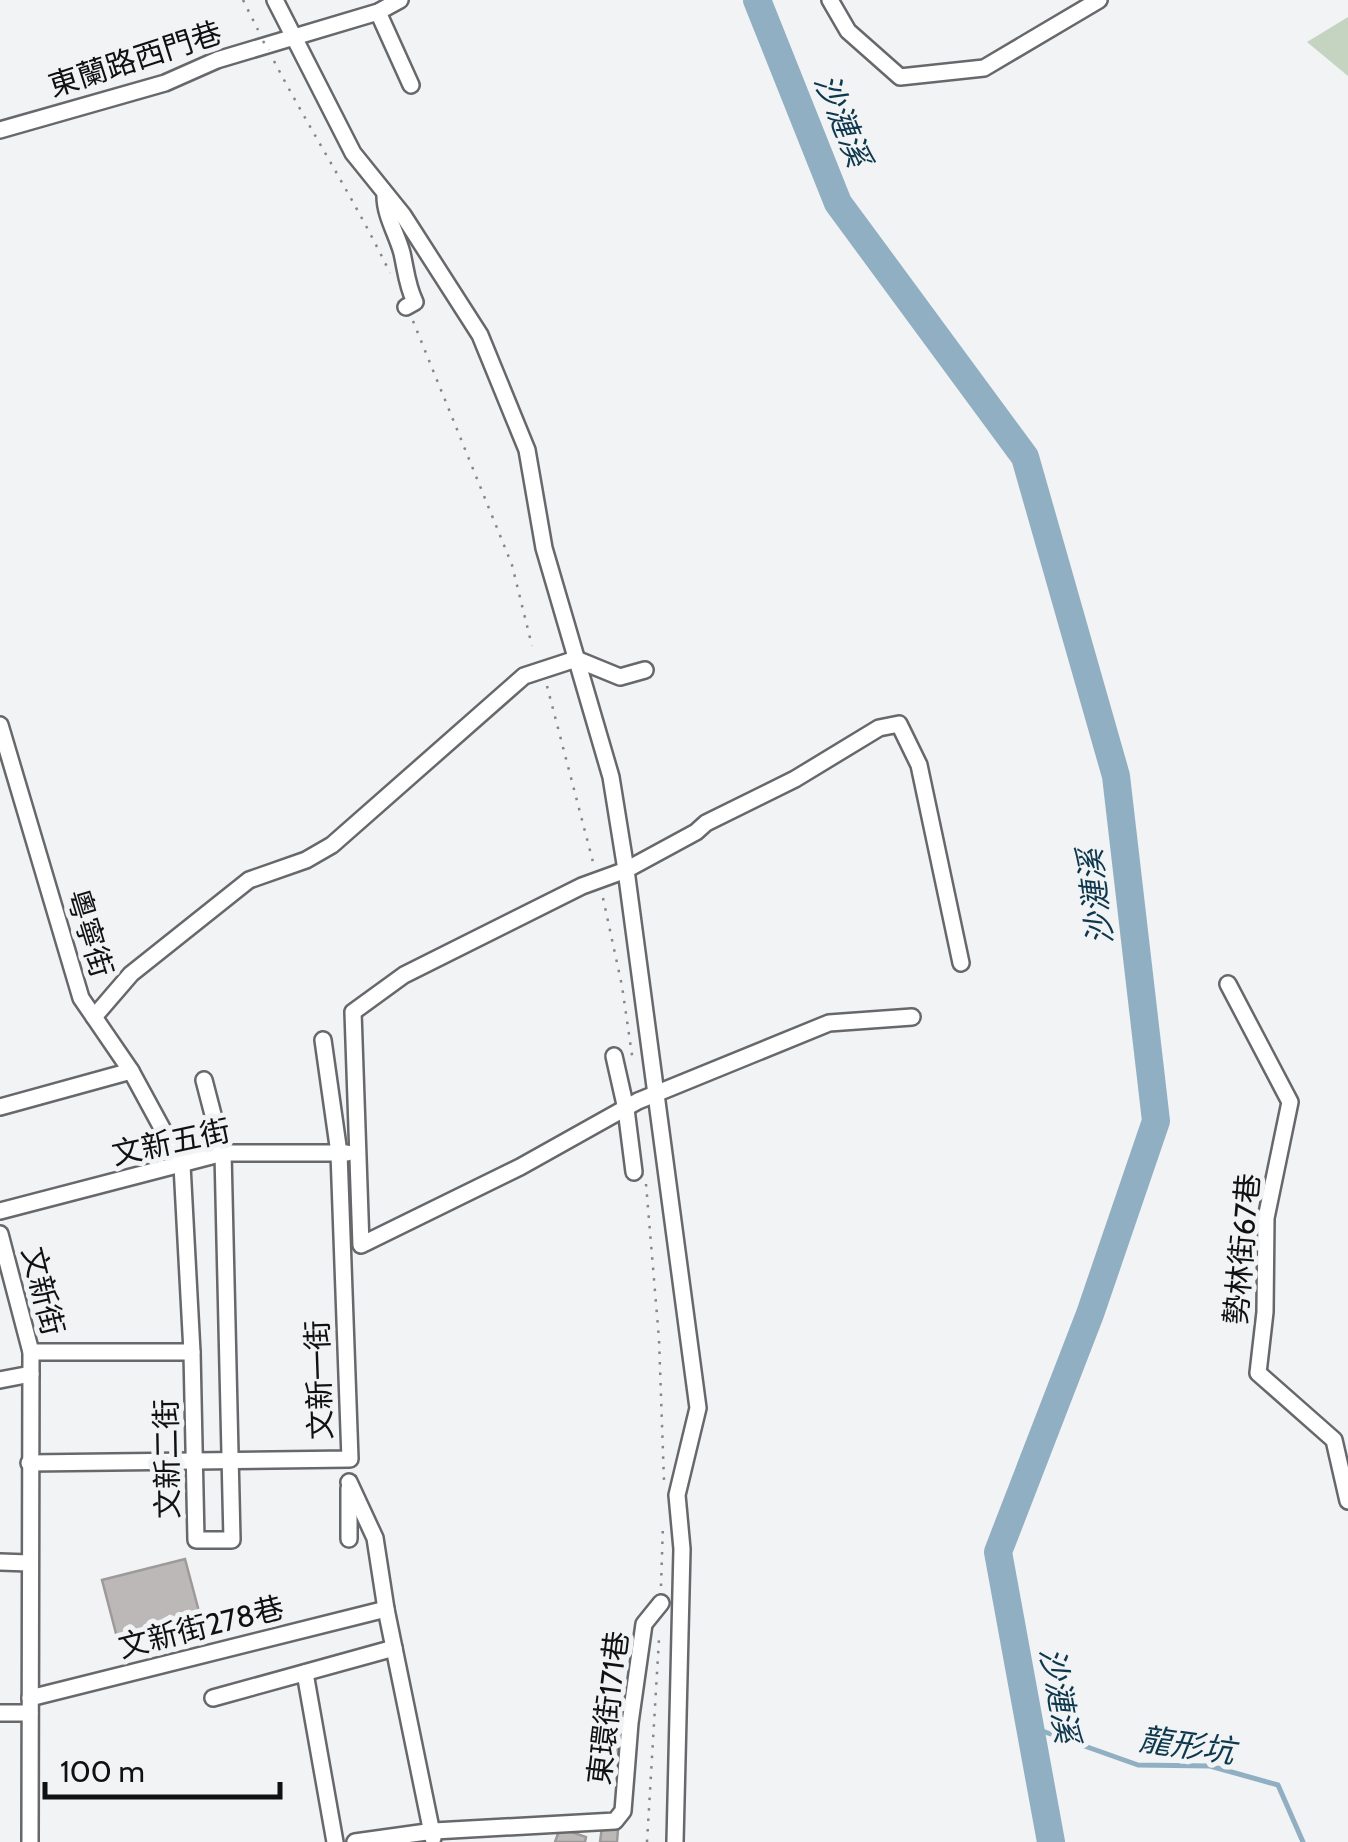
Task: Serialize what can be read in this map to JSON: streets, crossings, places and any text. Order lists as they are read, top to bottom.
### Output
{
  "streets": {
    "street": [
      "東蘭路西門巷",
      "粵寧街",
      "文新五街",
      "勢林街67巷",
      "文新街",
      "文新一街",
      "文新二街",
      "文新街278巷",
      "東環街171巷"
    ]
  },
  "crossings": [
    ["粵寧街", "文新二街"],
    ["文新五街", "文新一街"],
    ["文新五街", "文新二街"],
    ["文新街", "文新一街"],
    ["文新街", "文新街278巷"],
    ["文新一街", "文新二街"]
  ],
  "water": ["沙漣溪", "龍形坑"],
  "scale_bar": "100 m"
}
